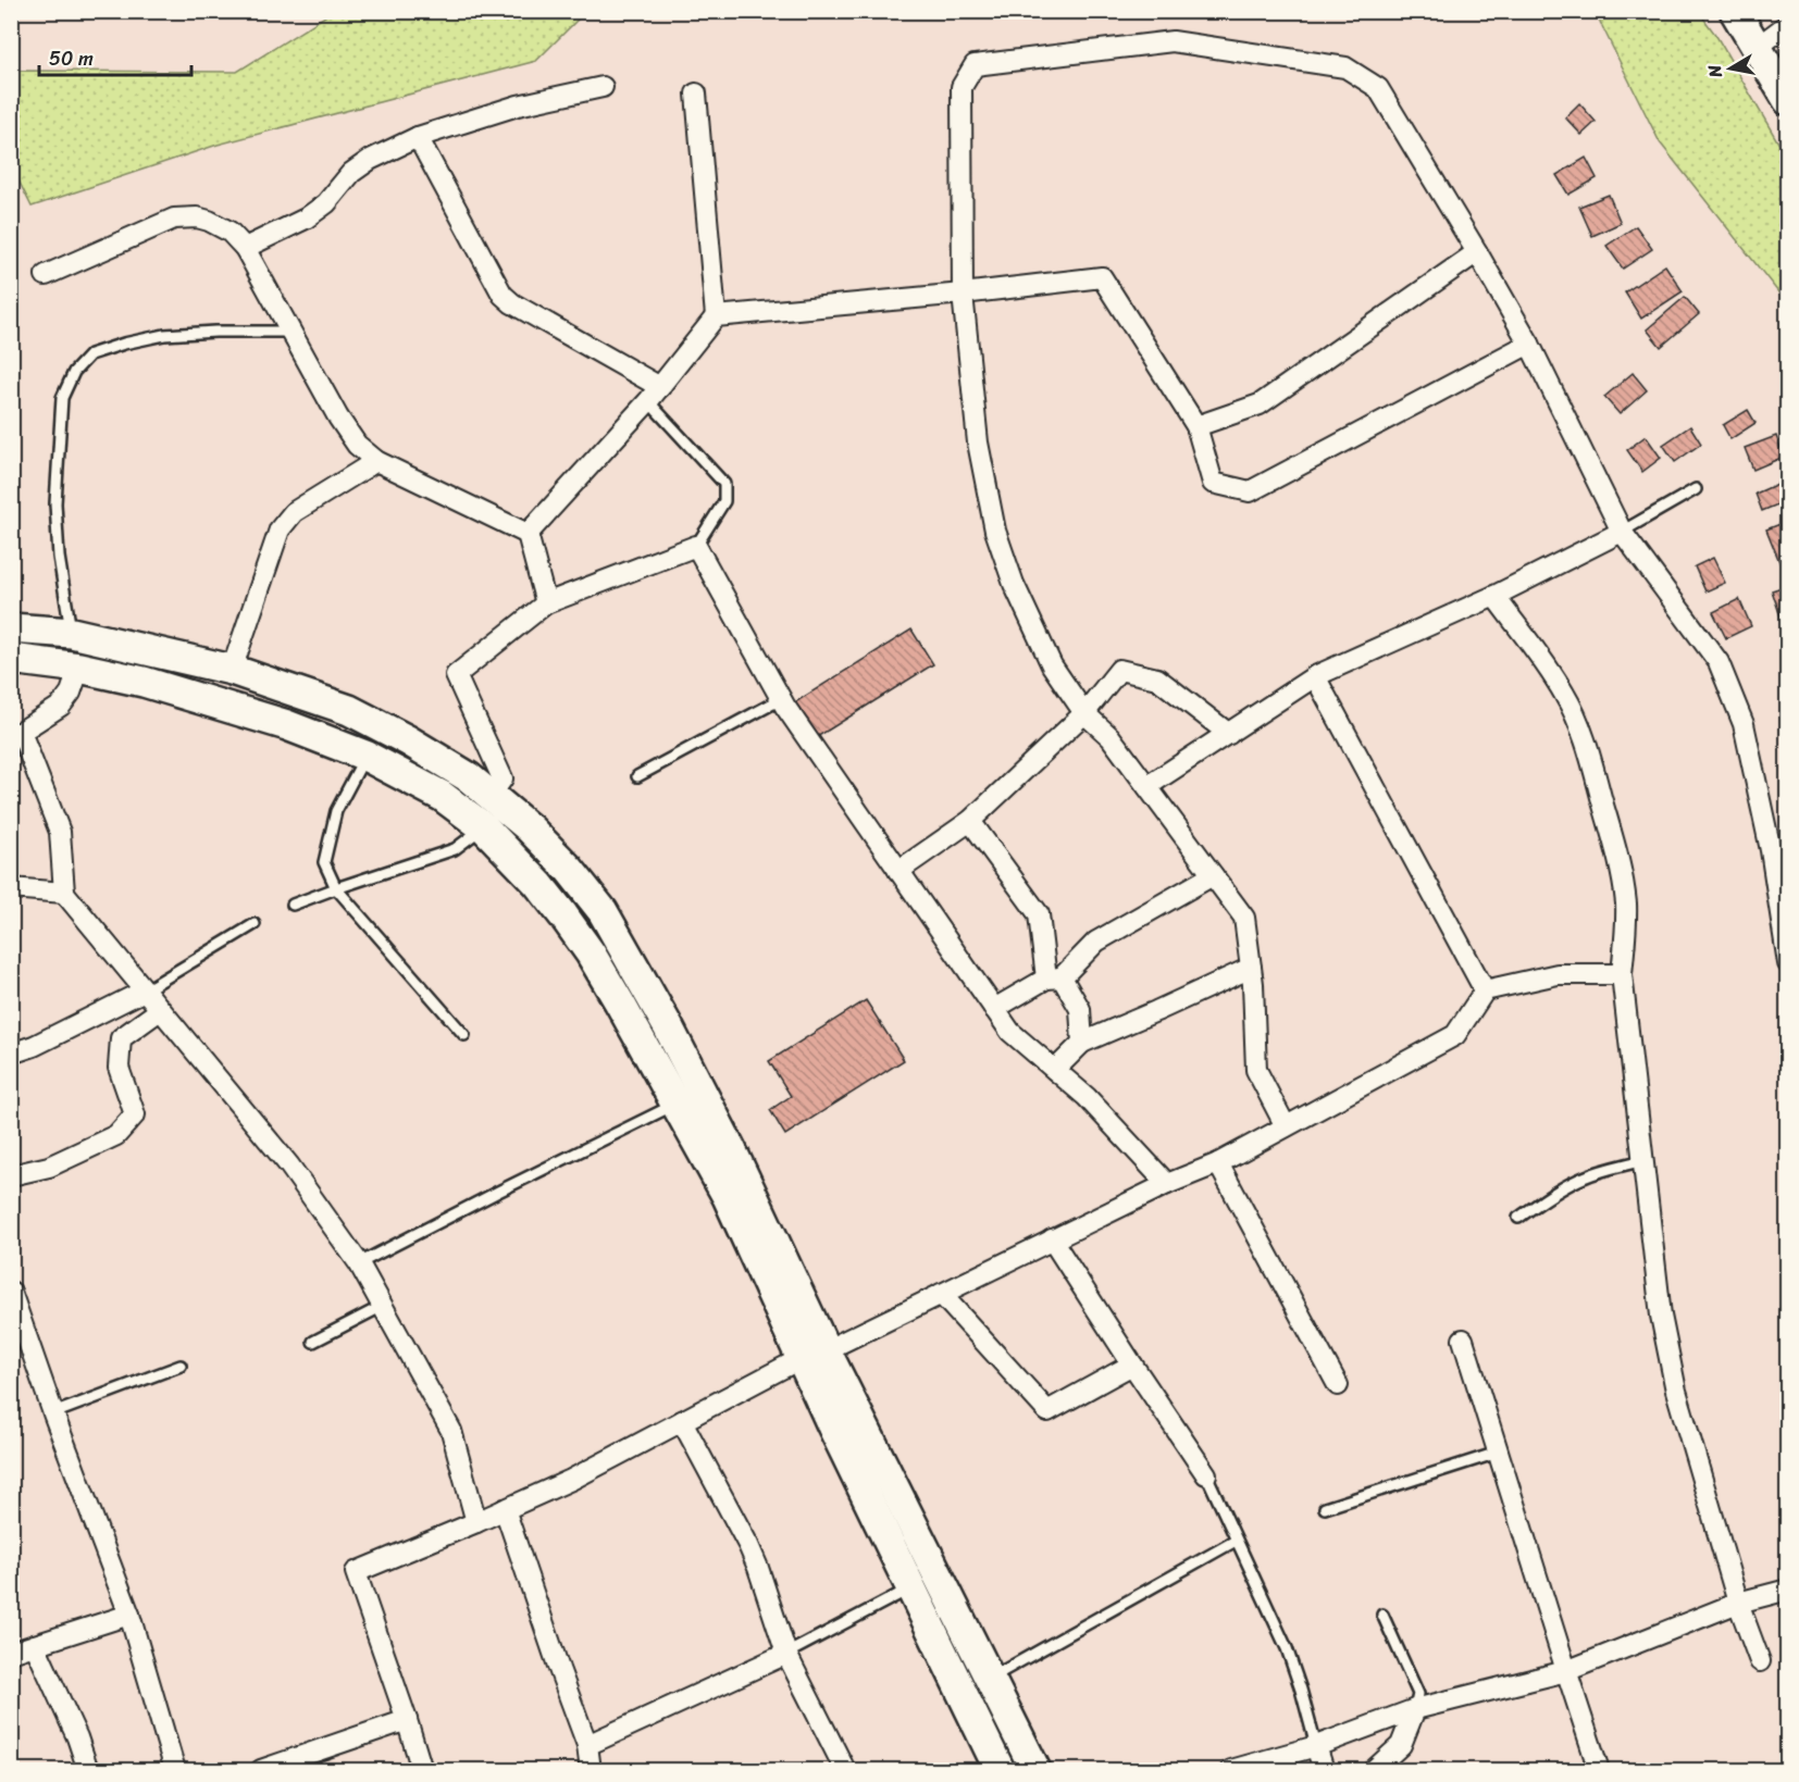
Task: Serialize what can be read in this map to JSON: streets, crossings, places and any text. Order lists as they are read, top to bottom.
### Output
{
  "scale_bar": "50 m",
  "north": "left"
}
